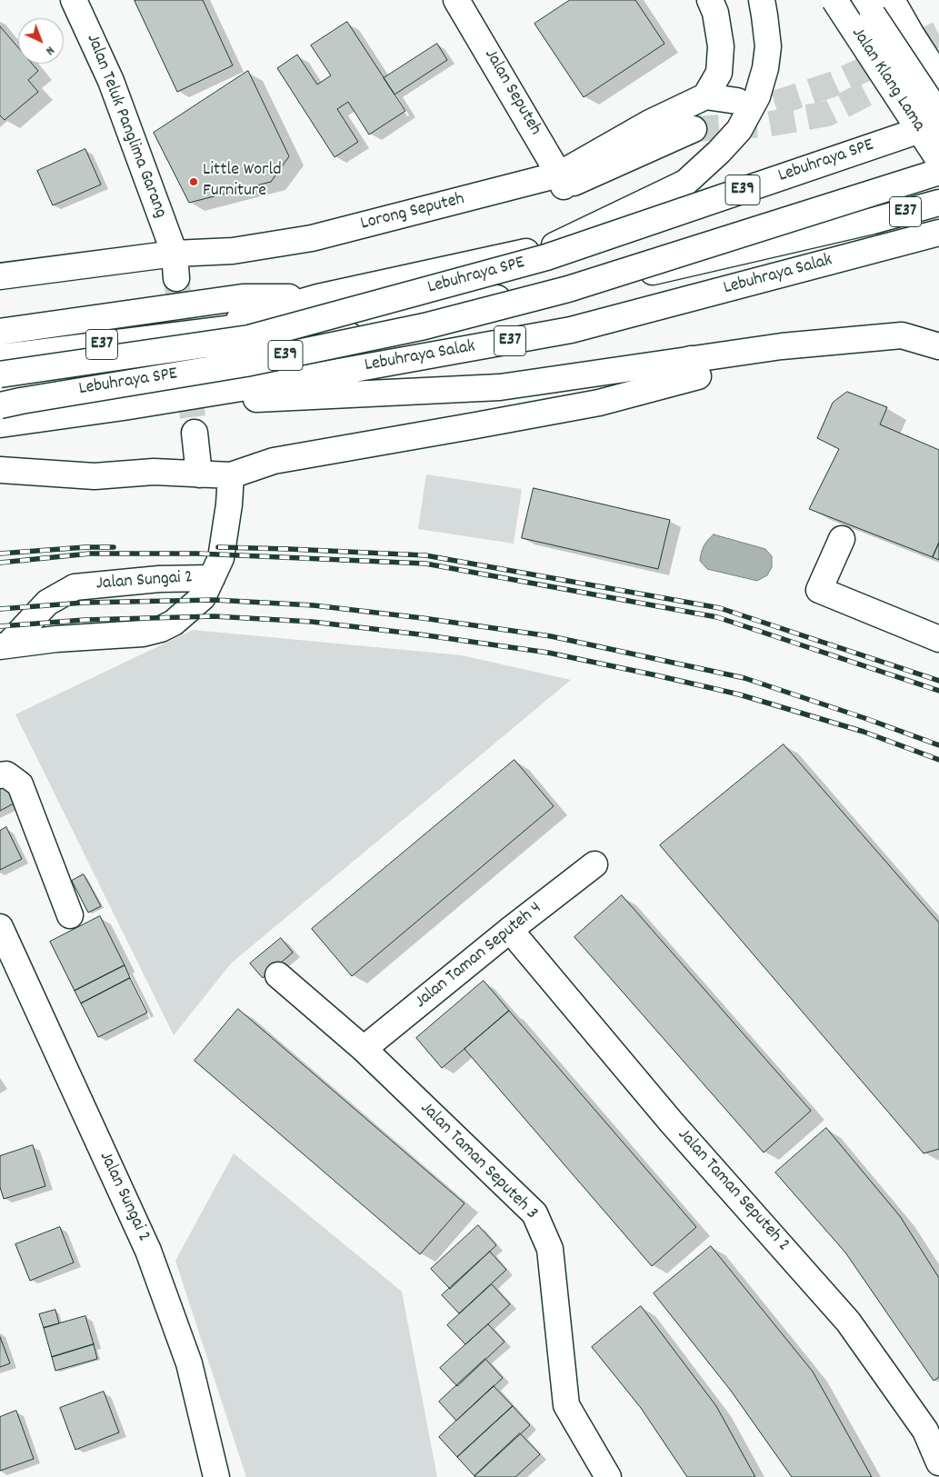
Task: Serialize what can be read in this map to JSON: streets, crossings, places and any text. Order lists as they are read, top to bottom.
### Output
{
  "streets": {
    "main road": [
      "Jalan Klang Lama",
      "Jalan Seputeh",
      "Jalan Teluk Panglima Garang",
      "Lebuhraya SPE",
      "E39",
      "E37",
      "Lorong Seputeh",
      "Lebuhraya Salak",
      "Jalan Sungai 2",
      "Jalan Taman Seputeh 4",
      "Jalan Taman Seputeh 3",
      "Jalan Taman Seputeh 2"
    ]
  },
  "crossings": [
    ["Jalan Seputeh", "Lorong Seputeh"],
    ["Jalan Teluk Panglima Garang", "Lorong Seputeh"],
    ["Jalan Taman Seputeh 4", "Jalan Taman Seputeh 3"],
    ["Jalan Taman Seputeh 4", "Jalan Taman Seputeh 2"]
  ],
  "places": ["Little World Furniture"],
  "north": "bottom right"
}
